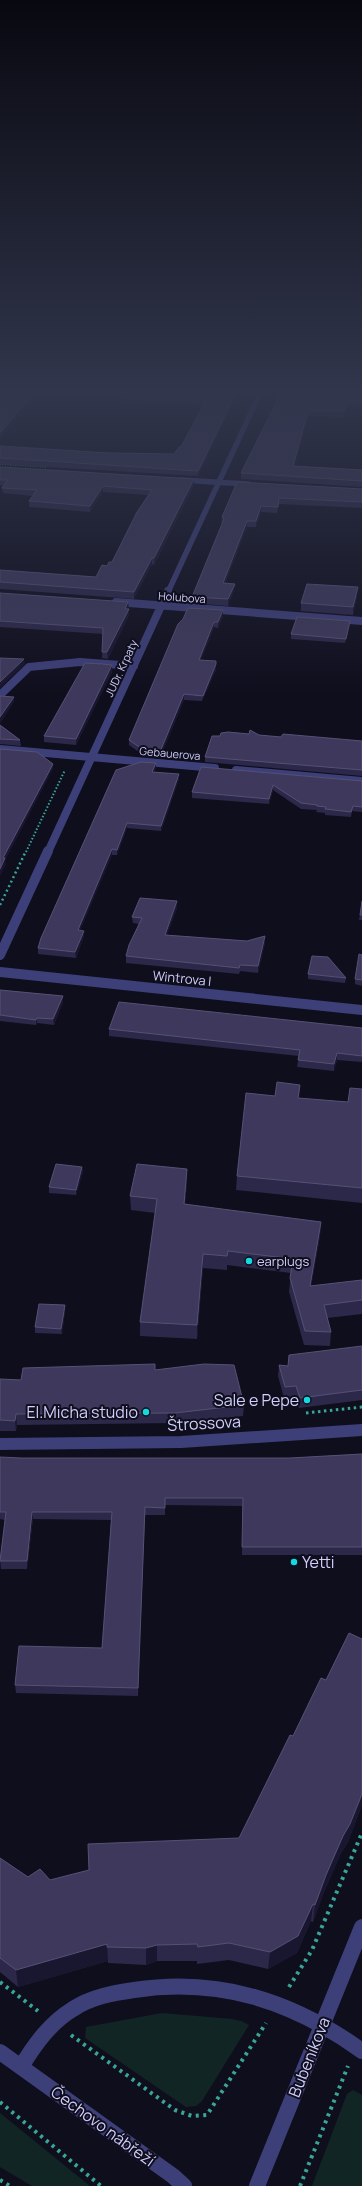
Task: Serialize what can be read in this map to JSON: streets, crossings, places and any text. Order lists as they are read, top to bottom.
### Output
{
  "streets": {
    "street": [
      "Holubova",
      "JUDr. Krpaty",
      "Gebauerova",
      "Wintrova I",
      "Štrossova",
      "Bubeníkova",
      "Čechovo nábřeží"
    ]
  },
  "crossings": [
    ["Holubova", "JUDr. Krpaty"],
    ["JUDr. Krpaty", "Gebauerova"]
  ],
  "places": [
    "earplugs",
    "Sale e Pepe",
    "El.Micha studio",
    "Yetti"
  ]
}
